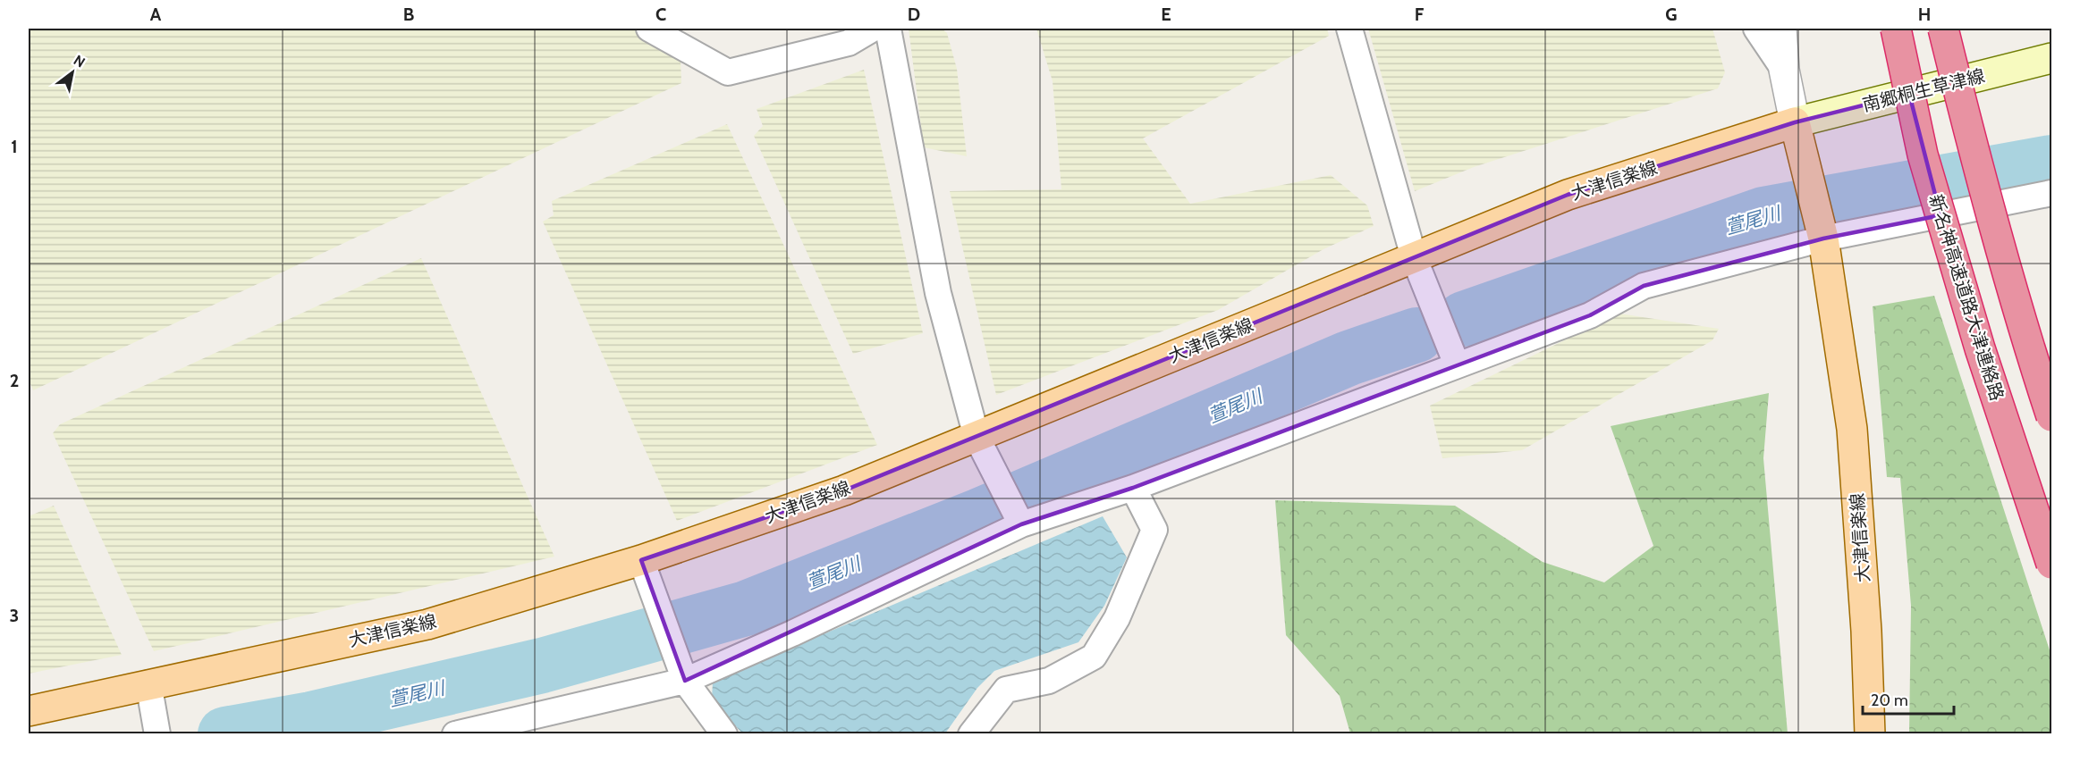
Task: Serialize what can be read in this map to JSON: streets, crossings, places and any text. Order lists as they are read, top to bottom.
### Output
{
  "streets": {
    "highway": ["新名神高速道路大津連絡路"],
    "main road": ["南郷桐生草津線", "大津信楽線"]
  },
  "crossings": [
    ["南郷桐生草津線", "大津信楽線"]
  ],
  "water": ["萱尾川"],
  "scale_bar": "20 m",
  "north": "top right",
  "grid": {
    "columns": [
      "A",
      "B",
      "C",
      "D",
      "E",
      "F",
      "G",
      "H"
    ],
    "rows": ["1", "2", "3"]
  }
}
